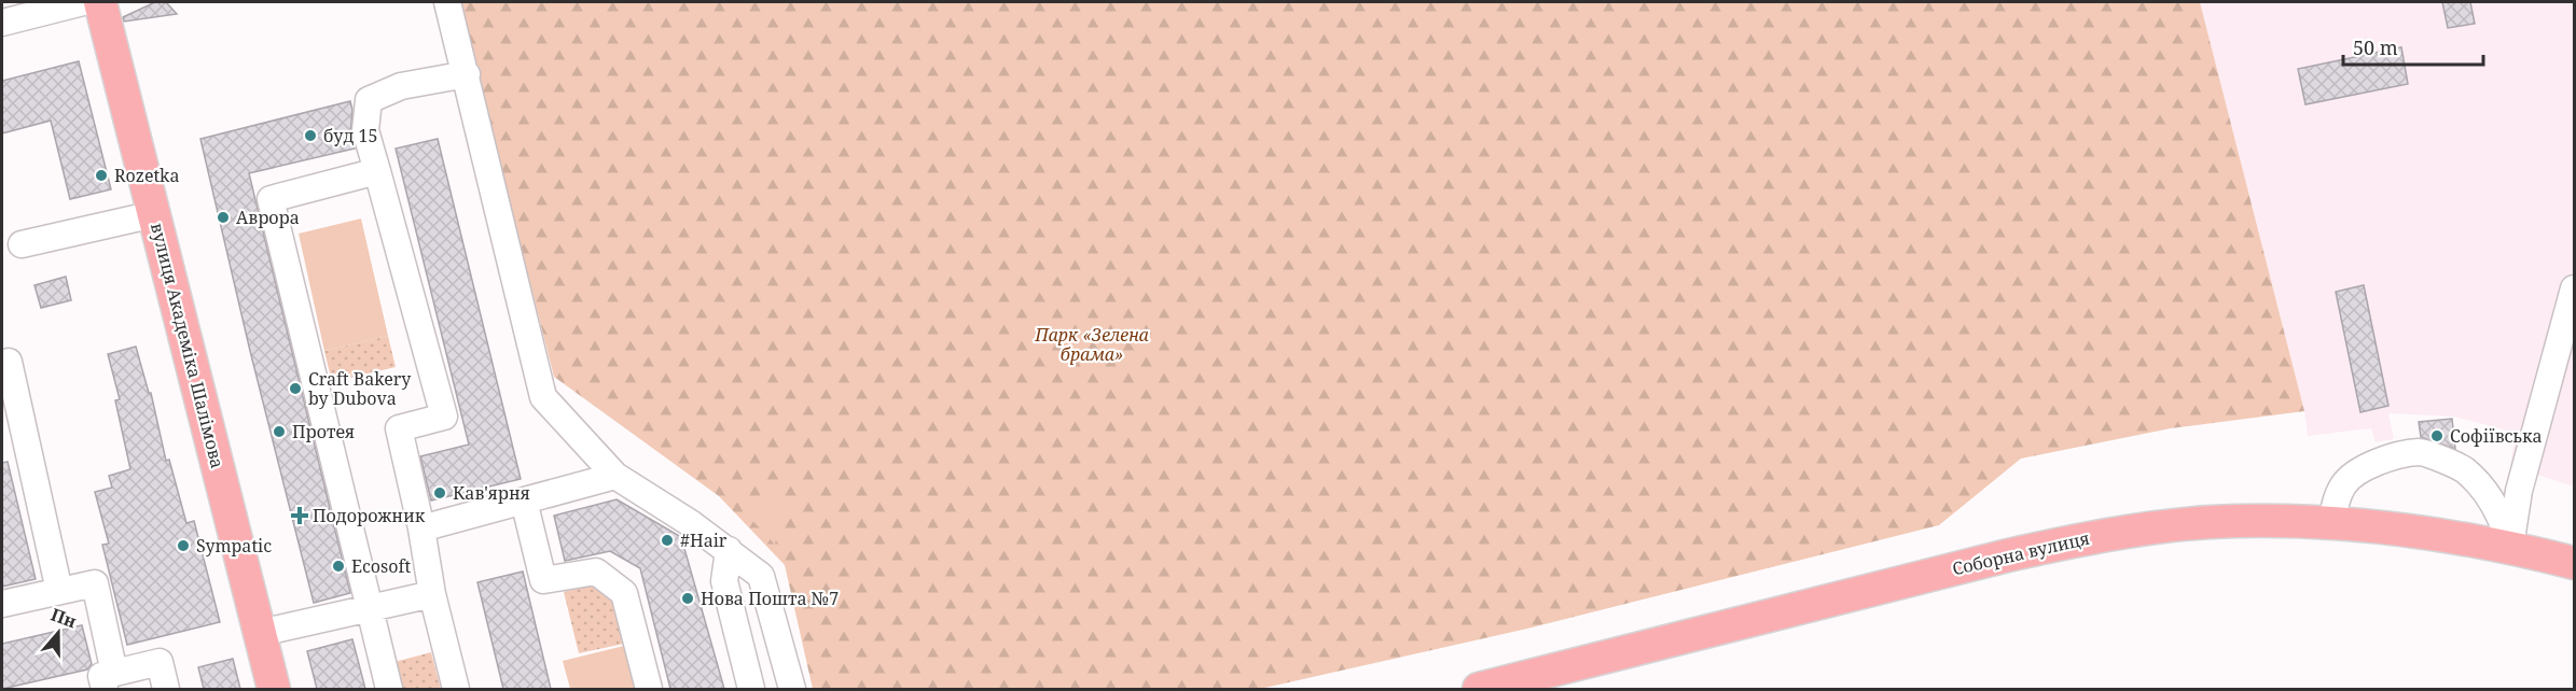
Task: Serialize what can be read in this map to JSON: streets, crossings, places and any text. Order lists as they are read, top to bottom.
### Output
{
  "streets": {
    "main road": ["вулиця Академіка Шалімова", "Соборна вулиця"]
  },
  "parks": ["Парк «Зелена брама»"],
  "places": {
    "other": [
      "буд 15",
      "Rozetka",
      "Аврора",
      "Craft Bakery by Dubova",
      "Протея",
      "Софіївська",
      "Кав'ярня",
      "#Hair",
      "Sympatic",
      "Ecosoft",
      "Нова Пошта №7"
    ],
    "health": ["Подорожник"]
  },
  "scale_bar": "50 m",
  "north": "top"
}
